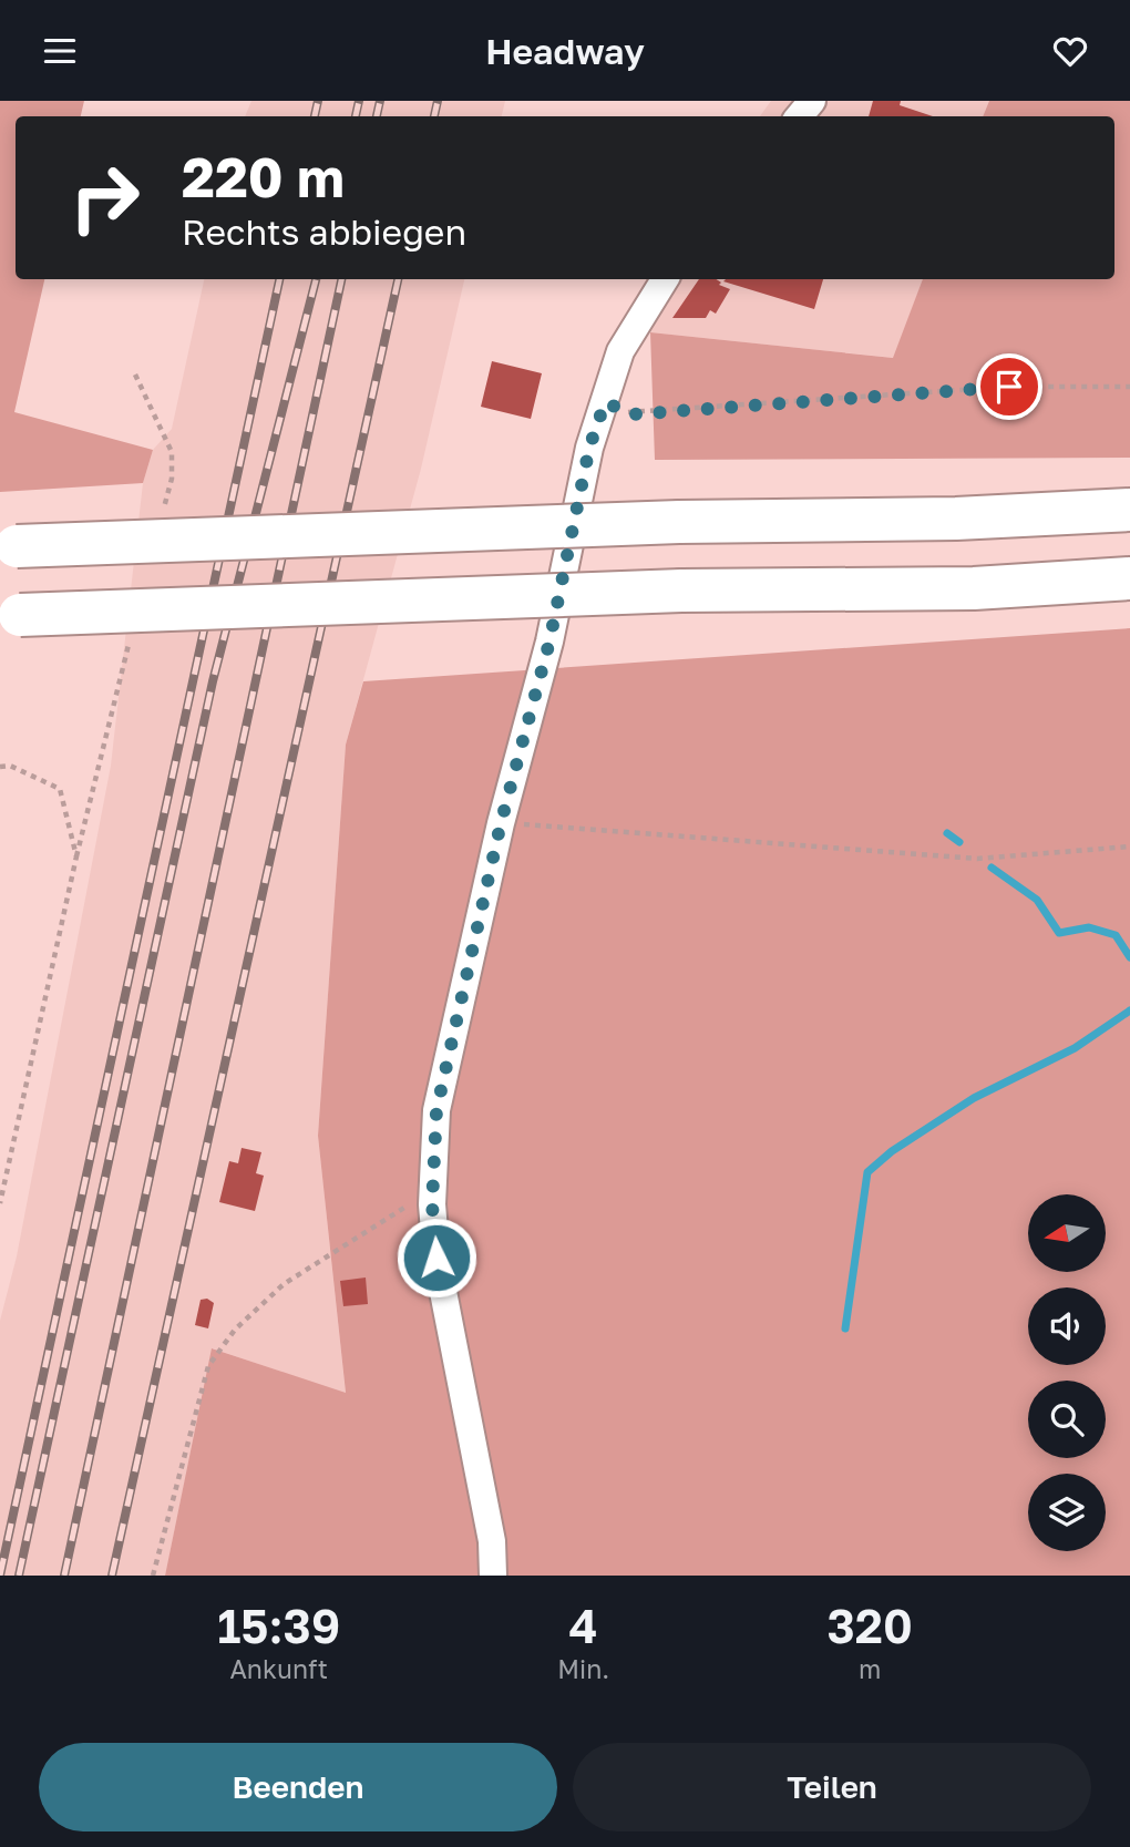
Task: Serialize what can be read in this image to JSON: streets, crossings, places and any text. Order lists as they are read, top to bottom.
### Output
{
  "north": "left",
  "page": {
    "header": "Headway",
    "turn": ["220 m", "Rechts abbiegen"],
    "eta": [
      "15:39",
      "Ankunft",
      "4",
      "Min.",
      "320",
      "m"
    ],
    "buttons": ["Beenden", "Teilen"]
  }
}
